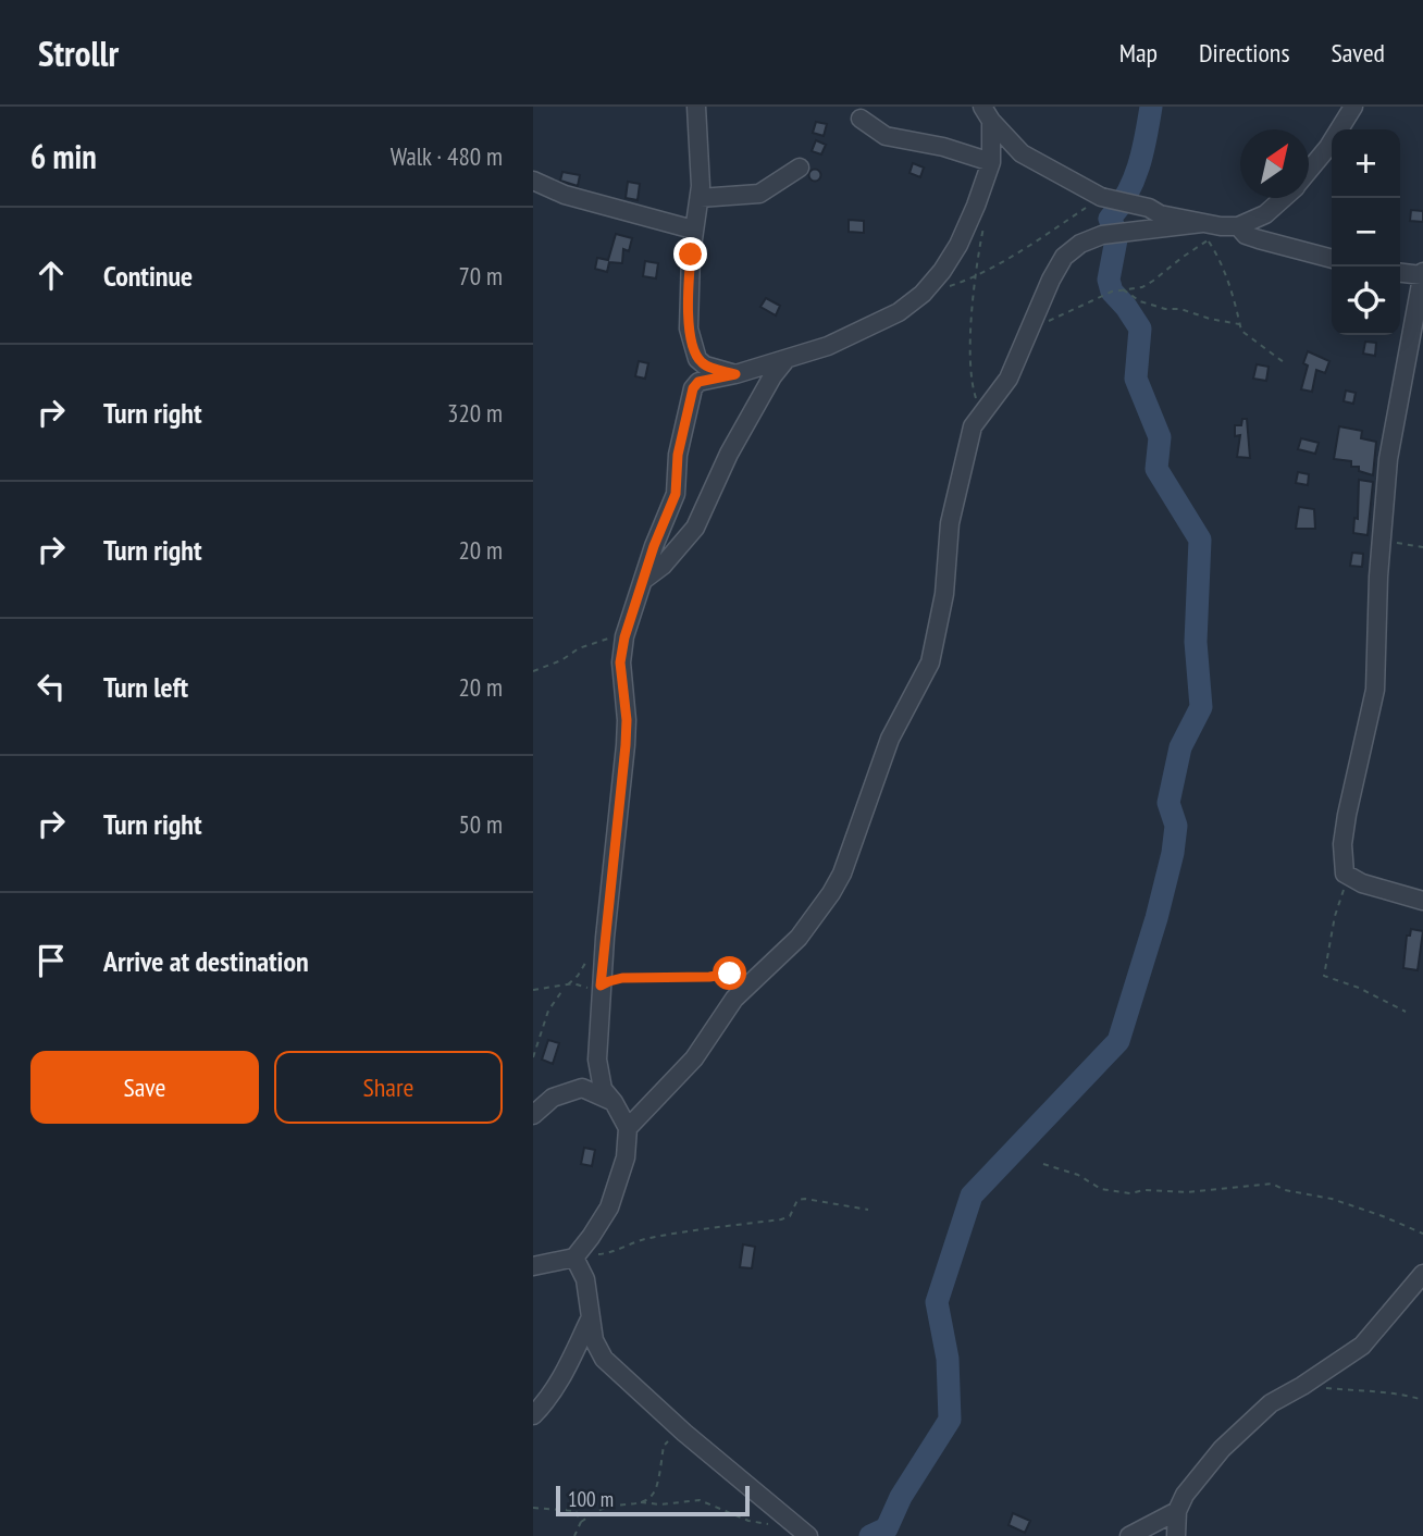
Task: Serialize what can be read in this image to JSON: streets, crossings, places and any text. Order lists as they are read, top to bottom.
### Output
{
  "scale_bar": "100 m",
  "north": "top right",
  "page": {
    "header": "Strollr",
    "nav": ["Map", "Directions", "Saved"],
    "heading": ["6 min", "Walk · 480 m"],
    "map_buttons": ["+", "−"],
    "list": [
      ["Continue", "70 m"],
      ["Turn right", "320 m"],
      ["Turn right", "20 m"],
      ["Turn left", "20 m"],
      ["Turn right", "50 m"],
      "Arrive at destination"
    ],
    "buttons": ["Save", "Share"],
    "scale": "100 m"
  }
}
